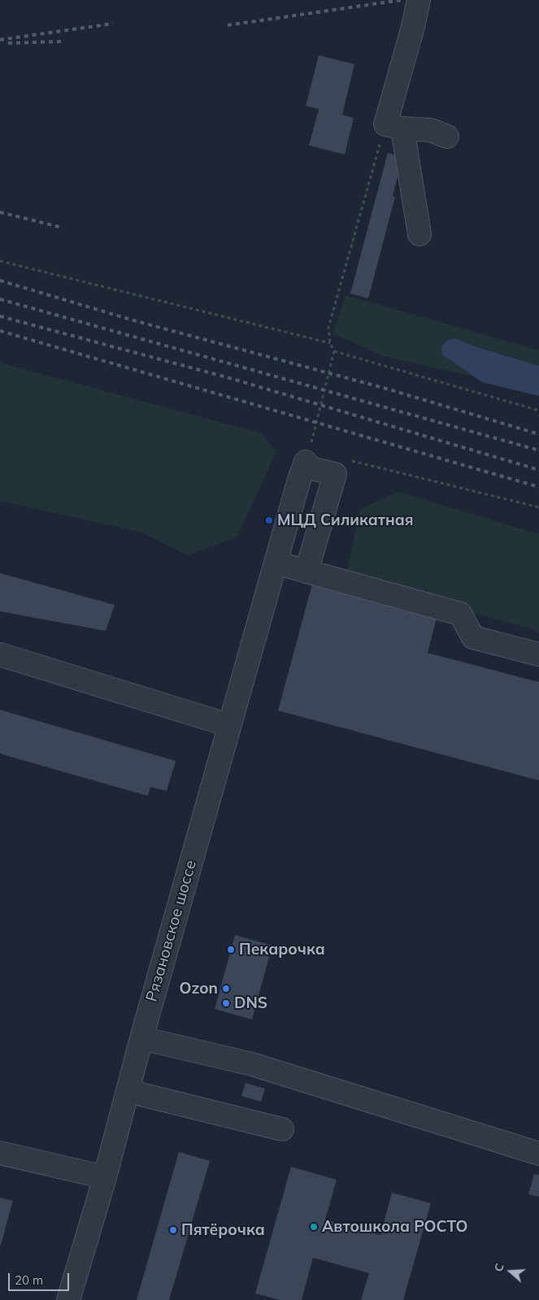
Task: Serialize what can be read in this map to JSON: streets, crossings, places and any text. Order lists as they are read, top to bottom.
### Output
{
  "streets": {
    "street": ["Рязановское шоссе"]
  },
  "places": [
    "МЦД Силикатная",
    "Пекарочка",
    "Ozon",
    "DNS",
    "Автошкола РОСТО",
    "Пятёрочка"
  ],
  "scale_bar": "20 m",
  "north": "left"
}
